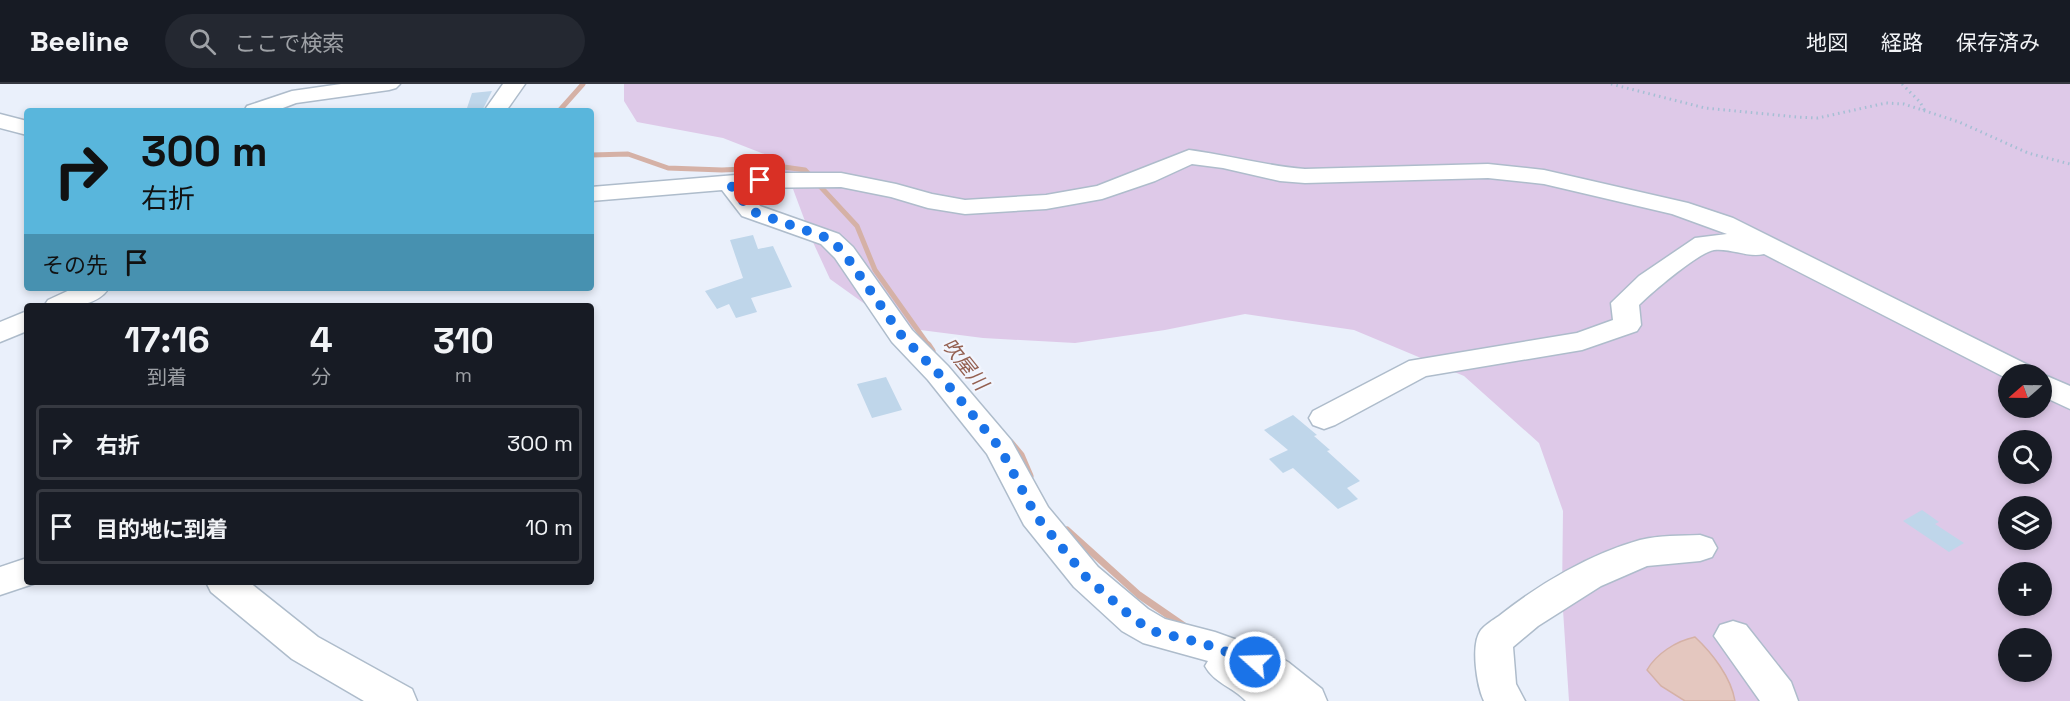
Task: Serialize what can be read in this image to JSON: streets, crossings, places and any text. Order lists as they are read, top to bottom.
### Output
{
  "water": ["吹屋川"],
  "north": "left",
  "page": {
    "header": "Beeline",
    "search": "ここで検索",
    "nav": ["地図", "経路", "保存済み"],
    "turn": ["300 m", "右折"],
    "then": "その先",
    "eta": [
      "17:16",
      "到着",
      "4",
      "分",
      "310",
      "m"
    ],
    "map_buttons": ["+", "−"],
    "list": [
      {
        "name": "右折",
        "value": "300 m"
      },
      {
        "name": "目的地に到着",
        "value": "10 m"
      }
    ]
  }
}
